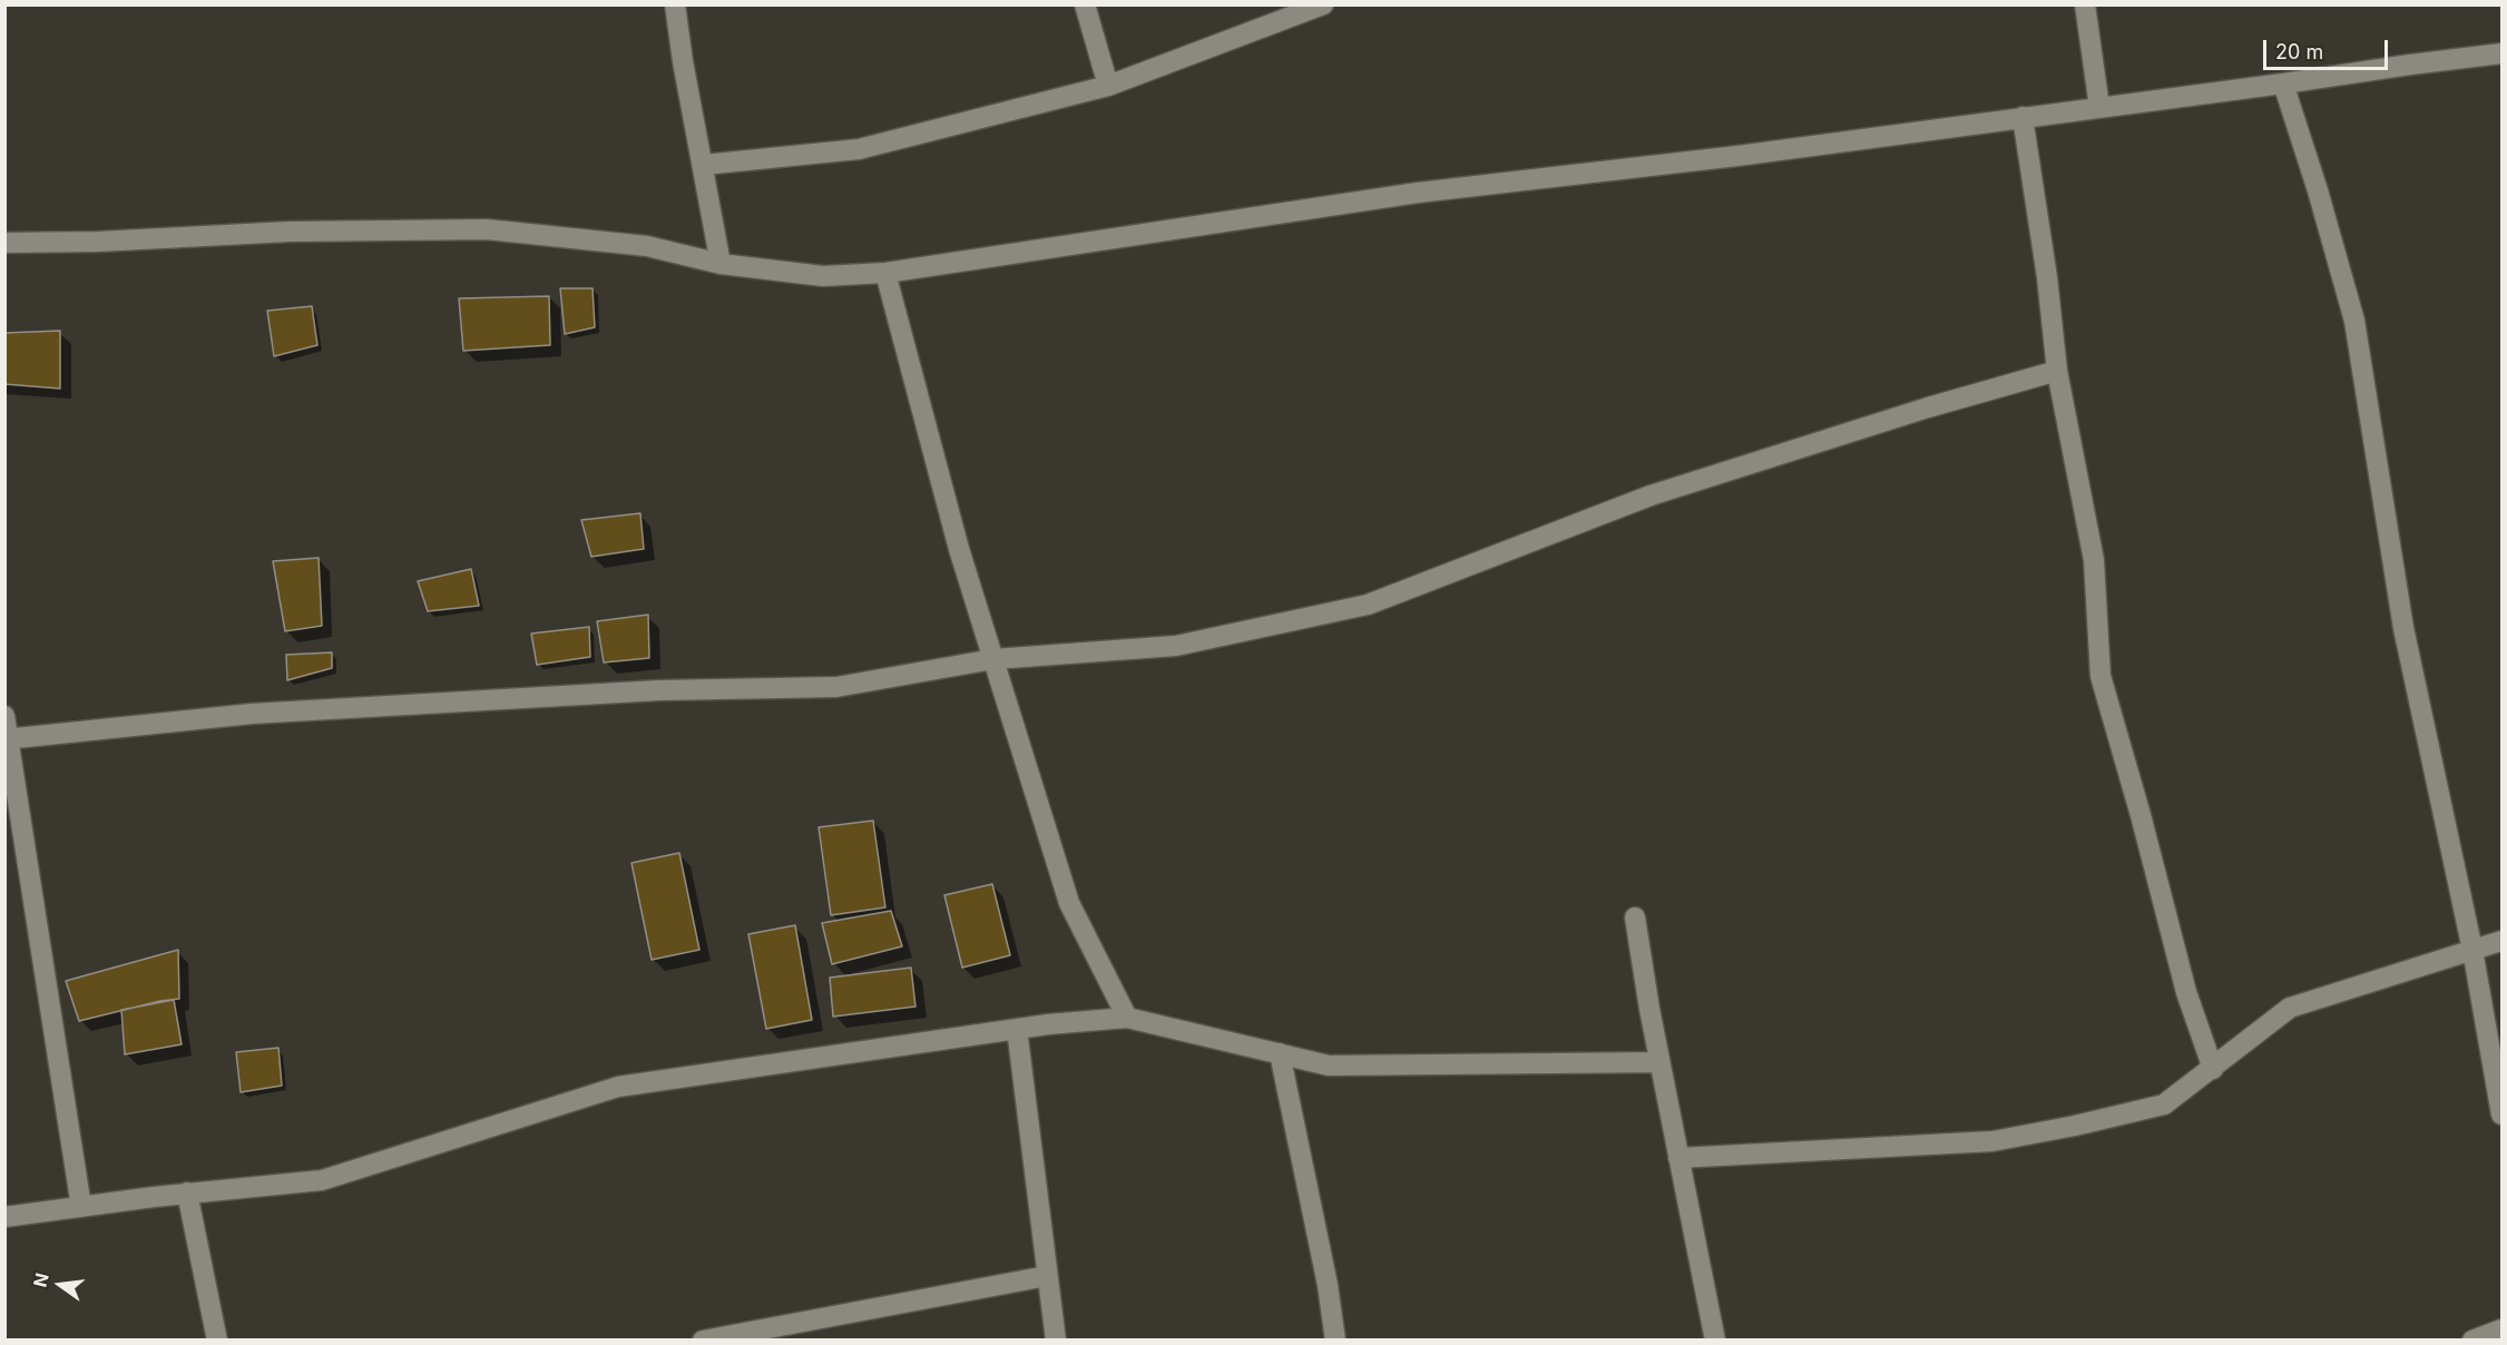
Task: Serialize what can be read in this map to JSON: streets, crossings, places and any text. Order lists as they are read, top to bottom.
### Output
{
  "scale_bar": "20 m",
  "north": "left"
}
